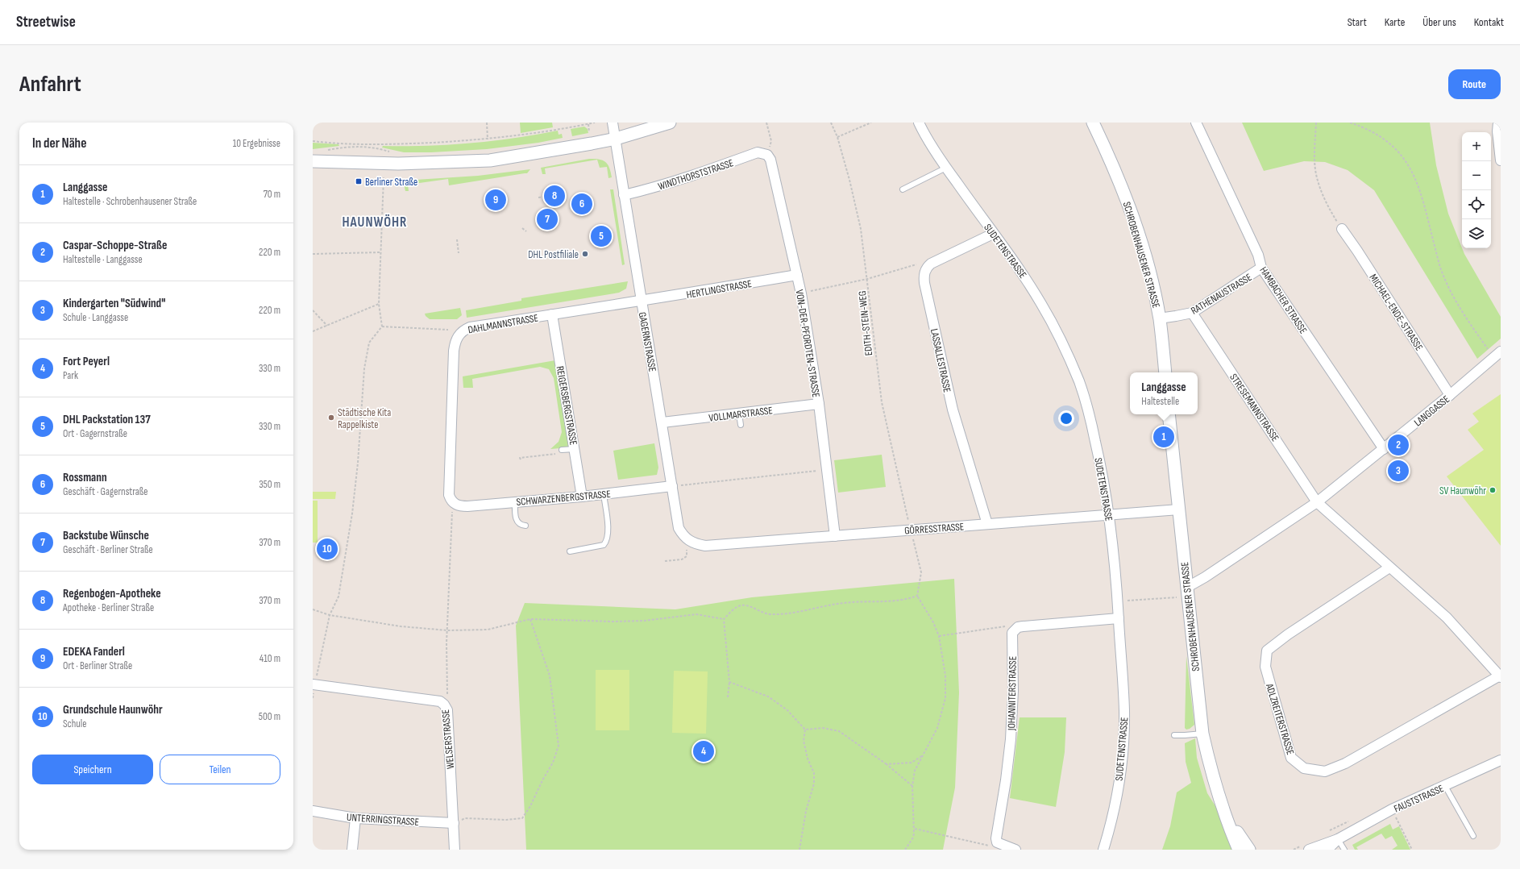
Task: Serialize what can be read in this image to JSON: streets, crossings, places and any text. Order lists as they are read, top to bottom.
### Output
{
  "streets": {
    "street": [
      "WINDTHORSTSTRASSE",
      "SUDETENSTRASSE",
      "SCHROBENHAUSENER STRASSE",
      "HERTLINGSTRASSE",
      "RATHENAUSTRASSE",
      "HAMBACHER STRASSE",
      "MICHAEL-ENDE-STRASSE",
      "DAHLMANNSTRASSE",
      "GAGERNSTRASSE",
      "VON-DER-PFORDTEN-STRASSE",
      "LASSALLESTRASSE",
      "REIGERSBERGSTRASSE",
      "STRESEMANNSTRASSE",
      "LANGGASSE",
      "VOLLMARSTRASSE",
      "SCHWARZENBERGSTRASSE",
      "GÖRRESSTRASSE",
      "JOHANNITERSTRASSE",
      "ADLZREITERSTRASSE",
      "WELSERSTRASSE",
      "FAUSTSTRASSE",
      "UNTERRINGSTRASSE"
    ],
    "path": ["EDITH-STEIN-WEG"]
  },
  "crossings": [
    ["WINDTHORSTSTRASSE", "GAGERNSTRASSE"],
    ["WINDTHORSTSTRASSE", "VON-DER-PFORDTEN-STRASSE"],
    ["SUDETENSTRASSE", "LASSALLESTRASSE"],
    ["SUDETENSTRASSE", "GÖRRESSTRASSE"],
    ["SUDETENSTRASSE", "JOHANNITERSTRASSE"],
    ["SCHROBENHAUSENER STRASSE", "RATHENAUSTRASSE"],
    ["SCHROBENHAUSENER STRASSE", "LANGGASSE"],
    ["SCHROBENHAUSENER STRASSE", "GÖRRESSTRASSE"],
    ["HERTLINGSTRASSE", "DAHLMANNSTRASSE"],
    ["HERTLINGSTRASSE", "GAGERNSTRASSE"],
    ["HERTLINGSTRASSE", "VON-DER-PFORDTEN-STRASSE"],
    ["RATHENAUSTRASSE", "HAMBACHER STRASSE"],
    ["RATHENAUSTRASSE", "STRESEMANNSTRASSE"],
    ["HAMBACHER STRASSE", "LANGGASSE"],
    ["MICHAEL-ENDE-STRASSE", "LANGGASSE"],
    ["DAHLMANNSTRASSE", "GAGERNSTRASSE"],
    ["DAHLMANNSTRASSE", "REIGERSBERGSTRASSE"],
    ["DAHLMANNSTRASSE", "SCHWARZENBERGSTRASSE"],
    ["GAGERNSTRASSE", "VOLLMARSTRASSE"],
    ["GAGERNSTRASSE", "SCHWARZENBERGSTRASSE"],
    ["GAGERNSTRASSE", "GÖRRESSTRASSE"],
    ["VON-DER-PFORDTEN-STRASSE", "VOLLMARSTRASSE"],
    ["VON-DER-PFORDTEN-STRASSE", "GÖRRESSTRASSE"],
    ["LASSALLESTRASSE", "GÖRRESSTRASSE"],
    ["REIGERSBERGSTRASSE", "SCHWARZENBERGSTRASSE"],
    ["STRESEMANNSTRASSE", "LANGGASSE"],
    ["STRESEMANNSTRASSE", "ADLZREITERSTRASSE"],
    ["WELSERSTRASSE", "UNTERRINGSTRASSE"]
  ],
  "districts": ["HAUNWÖHR"],
  "places": {
    "transit": ["Berliner Straße"],
    "other": ["DHL Postfiliale", "Städtische Kita Rappelkiste", "SV Haunwöhr"]
  },
  "page": {
    "header": "Streetwise",
    "nav": [
      "Start",
      "Karte",
      "Über uns",
      "Kontakt"
    ],
    "buttons": [
      "Route",
      ["Speichern", "Teilen"]
    ],
    "title": "Anfahrt",
    "heading": ["In der Nähe", "10 Ergebnisse"],
    "map_buttons": ["+", "−"],
    "list": [
      {
        "mark": "1",
        "name": "Langgasse",
        "note": "Haltestelle · Schrobenhausener Straße",
        "value": "70 m"
      },
      {
        "mark": "2",
        "name": "Caspar-Schoppe-Straße",
        "note": "Haltestelle · Langgasse",
        "value": "220 m"
      },
      {
        "mark": "3",
        "name": "Kindergarten \"Südwind\"",
        "note": "Schule · Langgasse",
        "value": "220 m"
      },
      {
        "mark": "4",
        "name": "Fort Peyerl",
        "note": "Park",
        "value": "330 m"
      },
      {
        "mark": "5",
        "name": "DHL Packstation 137",
        "note": "Ort · Gagernstraße",
        "value": "330 m"
      },
      {
        "mark": "6",
        "name": "Rossmann",
        "note": "Geschäft · Gagernstraße",
        "value": "350 m"
      },
      {
        "mark": "7",
        "name": "Backstube Wünsche",
        "note": "Geschäft · Berliner Straße",
        "value": "370 m"
      },
      {
        "mark": "8",
        "name": "Regenbogen-Apotheke",
        "note": "Apotheke · Berliner Straße",
        "value": "370 m"
      },
      {
        "mark": "9",
        "name": "EDEKA Fanderl",
        "note": "Ort · Berliner Straße",
        "value": "410 m"
      },
      {
        "mark": "10",
        "name": "Grundschule Haunwöhr",
        "note": "Schule",
        "value": "500 m"
      }
    ],
    "pins": [
      "8",
      "9",
      "6",
      "7",
      "5",
      "1",
      "2",
      "3",
      "10",
      "4"
    ],
    "popup": ["Langgasse", "Haltestelle"]
  }
}
